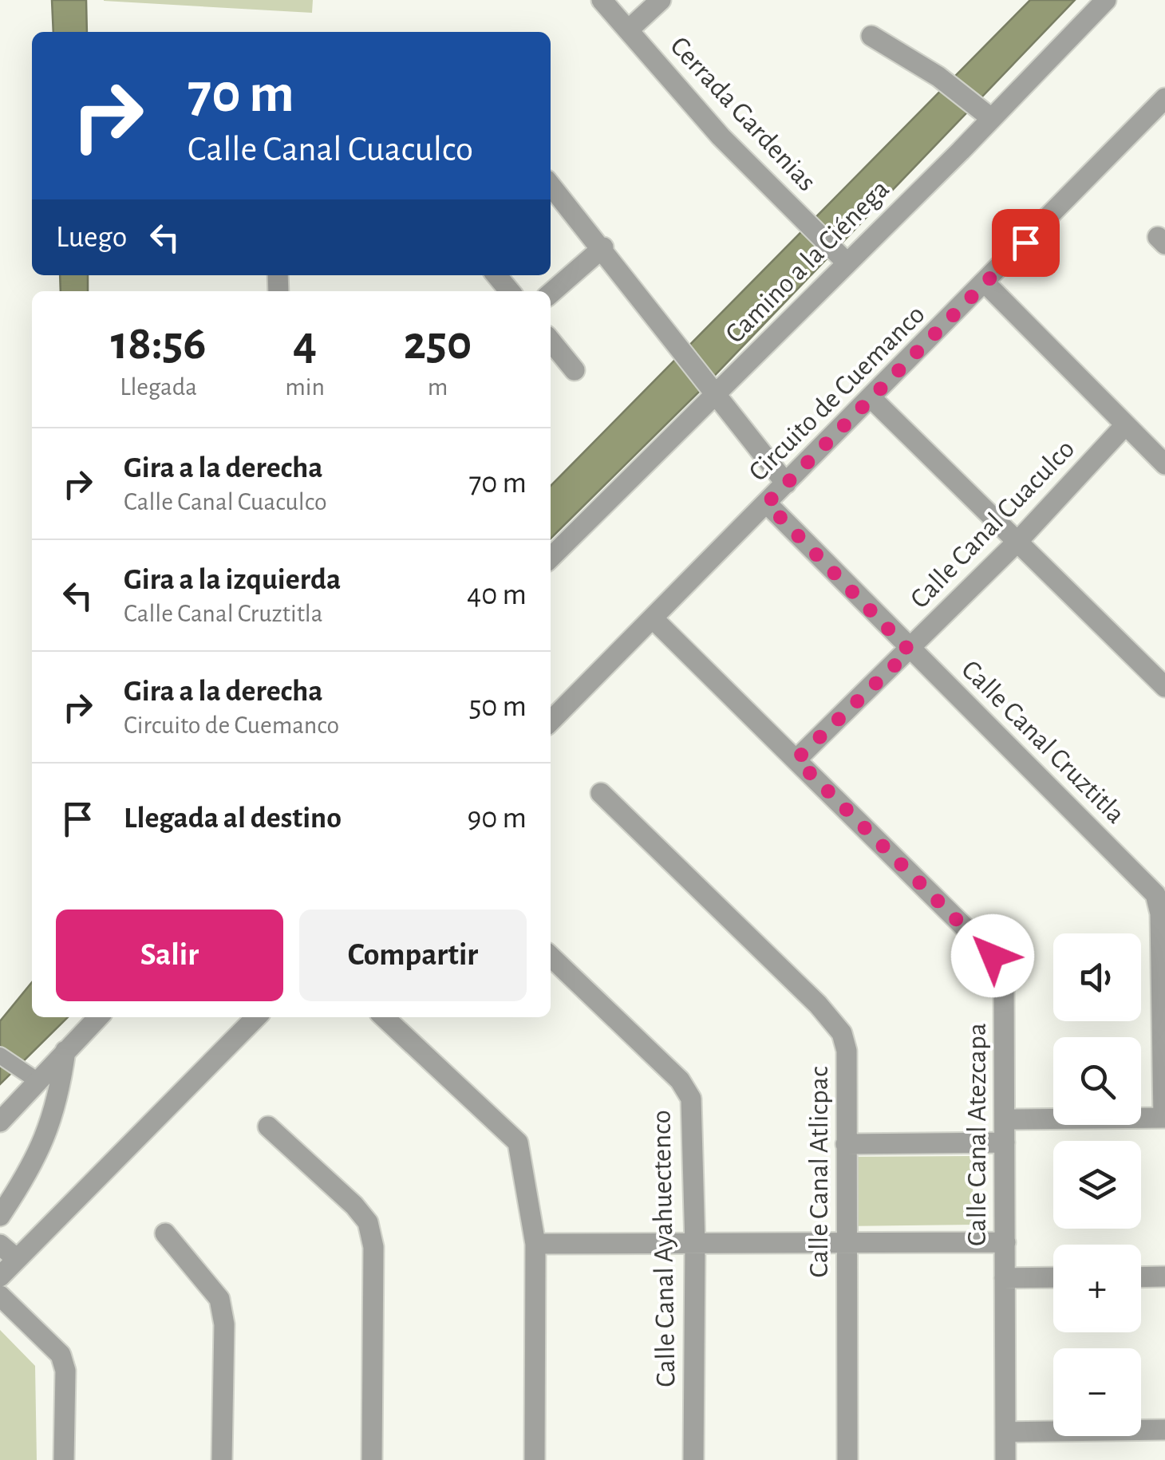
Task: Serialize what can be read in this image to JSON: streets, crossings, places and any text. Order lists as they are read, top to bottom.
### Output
{
  "streets": {
    "street": [
      "Cerrada Gardenias",
      "Camino a la Ciénega",
      "Circuito de Cuemanco",
      "Calle Canal Cuaculco",
      "Calle Canal Cruztitla",
      "Calle Canal Atezcapa",
      "Calle Canal Atlicpac",
      "Calle Canal Ayahuectenco"
    ]
  },
  "crossings": [
    ["Cerrada Gardenias", "Camino a la Ciénega"],
    ["Circuito de Cuemanco", "Calle Canal Cruztitla"],
    ["Circuito de Cuemanco", "Calle Canal Atezcapa"],
    ["Calle Canal Cuaculco", "Calle Canal Cruztitla"],
    ["Calle Canal Cuaculco", "Calle Canal Atezcapa"]
  ],
  "page": {
    "turn": ["70 m", "Calle Canal Cuaculco"],
    "then": "Luego",
    "eta": [
      "18:56",
      "Llegada",
      "4",
      "min",
      "250",
      "m"
    ],
    "list": [
      {
        "name": "Gira a la derecha",
        "note": "Calle Canal Cuaculco",
        "value": "70 m"
      },
      {
        "name": "Gira a la izquierda",
        "note": "Calle Canal Cruztitla",
        "value": "40 m"
      },
      {
        "name": "Gira a la derecha",
        "note": "Circuito de Cuemanco",
        "value": "50 m"
      },
      {
        "name": "Llegada al destino",
        "value": "90 m"
      }
    ],
    "buttons": ["Salir", "Compartir"],
    "map_buttons": ["+", "−"]
  }
}
